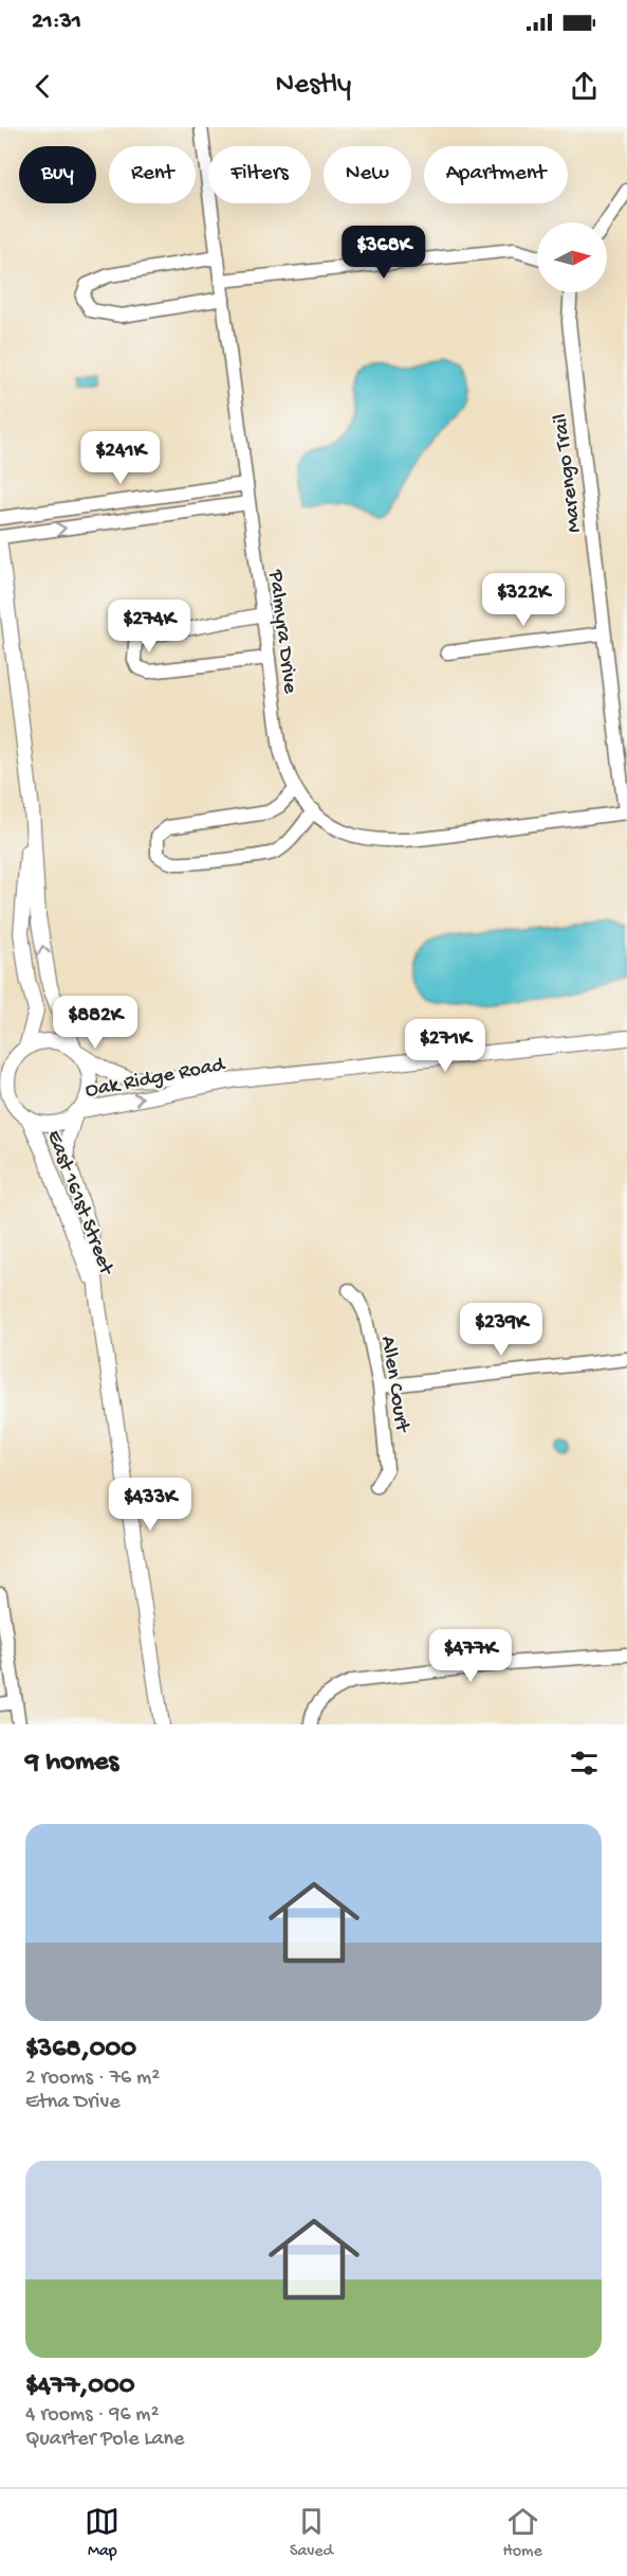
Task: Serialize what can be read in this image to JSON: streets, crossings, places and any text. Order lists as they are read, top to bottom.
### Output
{
  "streets": {
    "street": [
      "Marengo Trail",
      "Palmyra Drive",
      "Oak Ridge Road",
      "East 161st Street",
      "Allen Court"
    ]
  },
  "crossings": [
    ["Marengo Trail", "Palmyra Drive"],
    ["Oak Ridge Road", "East 161st Street"]
  ],
  "north": "right",
  "page": {
    "status": "21:31",
    "header": "Nestly",
    "chip": [
      "Buy",
      "Rent",
      "Filters",
      "New",
      "Apartment"
    ],
    "price": [
      "$368K",
      "$241K",
      "$322K",
      "$274K",
      "$882K",
      "$271K",
      "$239K",
      "$433K",
      "$477K"
    ],
    "heading": "9 homes",
    "list": [
      {
        "name": "$368,000",
        "note": "2 rooms · 76 m² · Etna Drive"
      },
      {
        "name": "$477,000",
        "note": "4 rooms · 96 m² · Quarter Pole Lane"
      }
    ],
    "tabs": ["Map", "Saved", "Home"]
  }
}
